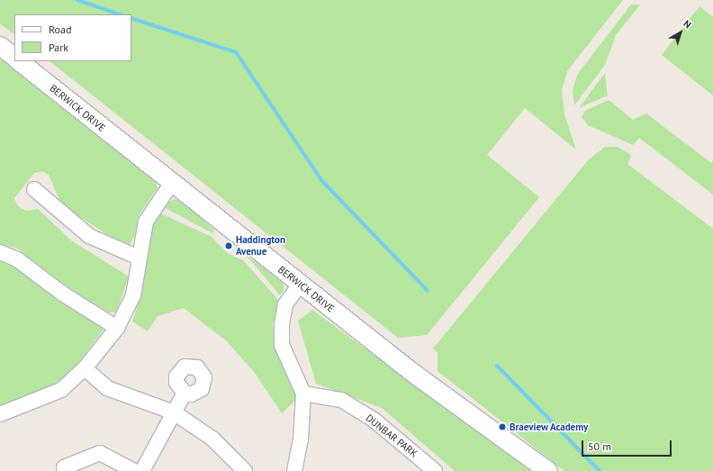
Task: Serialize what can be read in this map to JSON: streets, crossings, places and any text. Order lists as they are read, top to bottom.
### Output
{
  "streets": {
    "street": ["BERWICK DRIVE", "DUNBAR PARK"]
  },
  "places": ["Haddington Avenue", "Braeview Academy"],
  "legend": ["Road", "Park"],
  "scale_bar": "50 m",
  "north": "top right"
}
